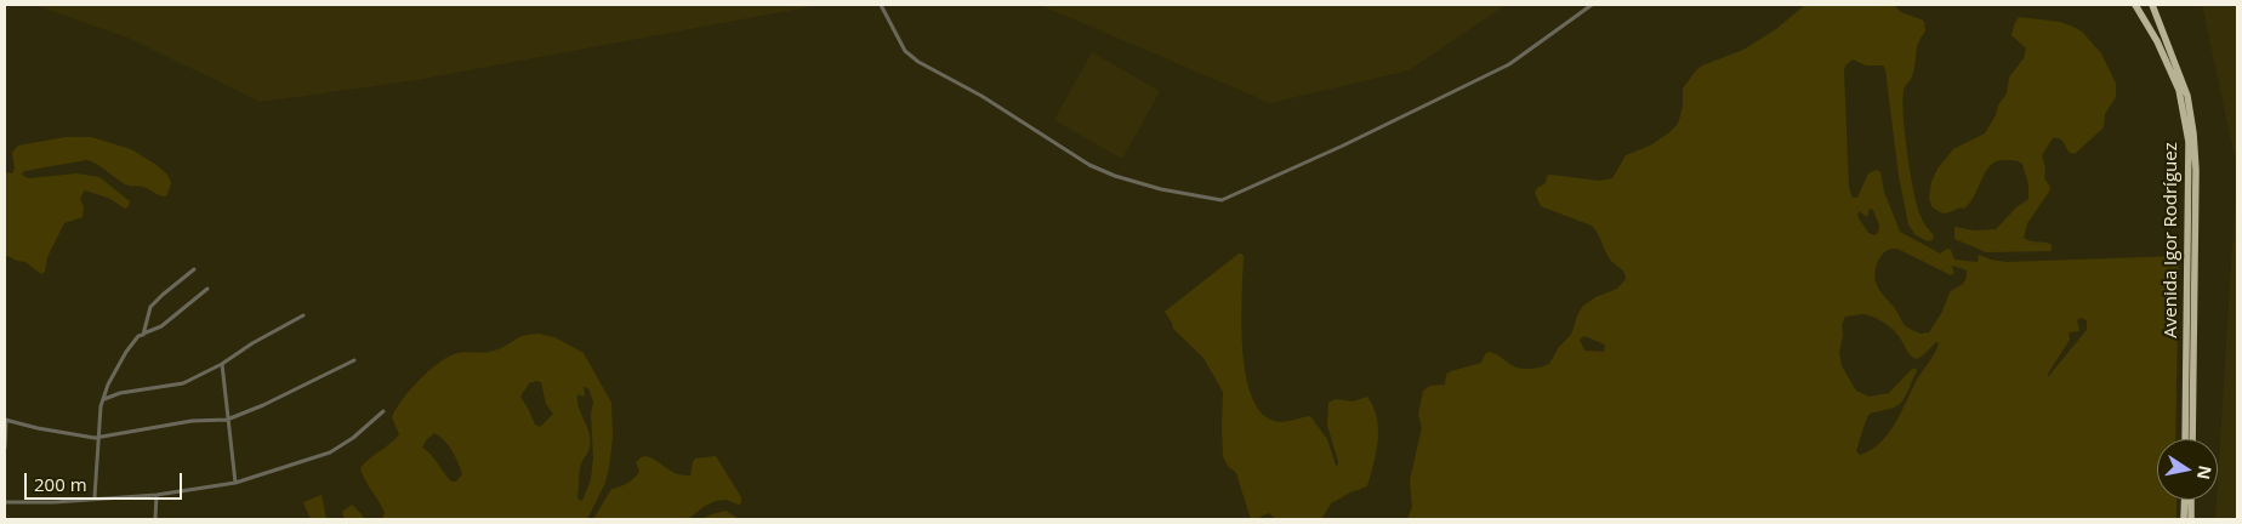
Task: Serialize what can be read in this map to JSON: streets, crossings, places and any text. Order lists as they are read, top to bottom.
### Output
{
  "streets": {
    "highway": ["Avenida Igor Rodríguez"]
  },
  "scale_bar": "200 m",
  "north": "right"
}
